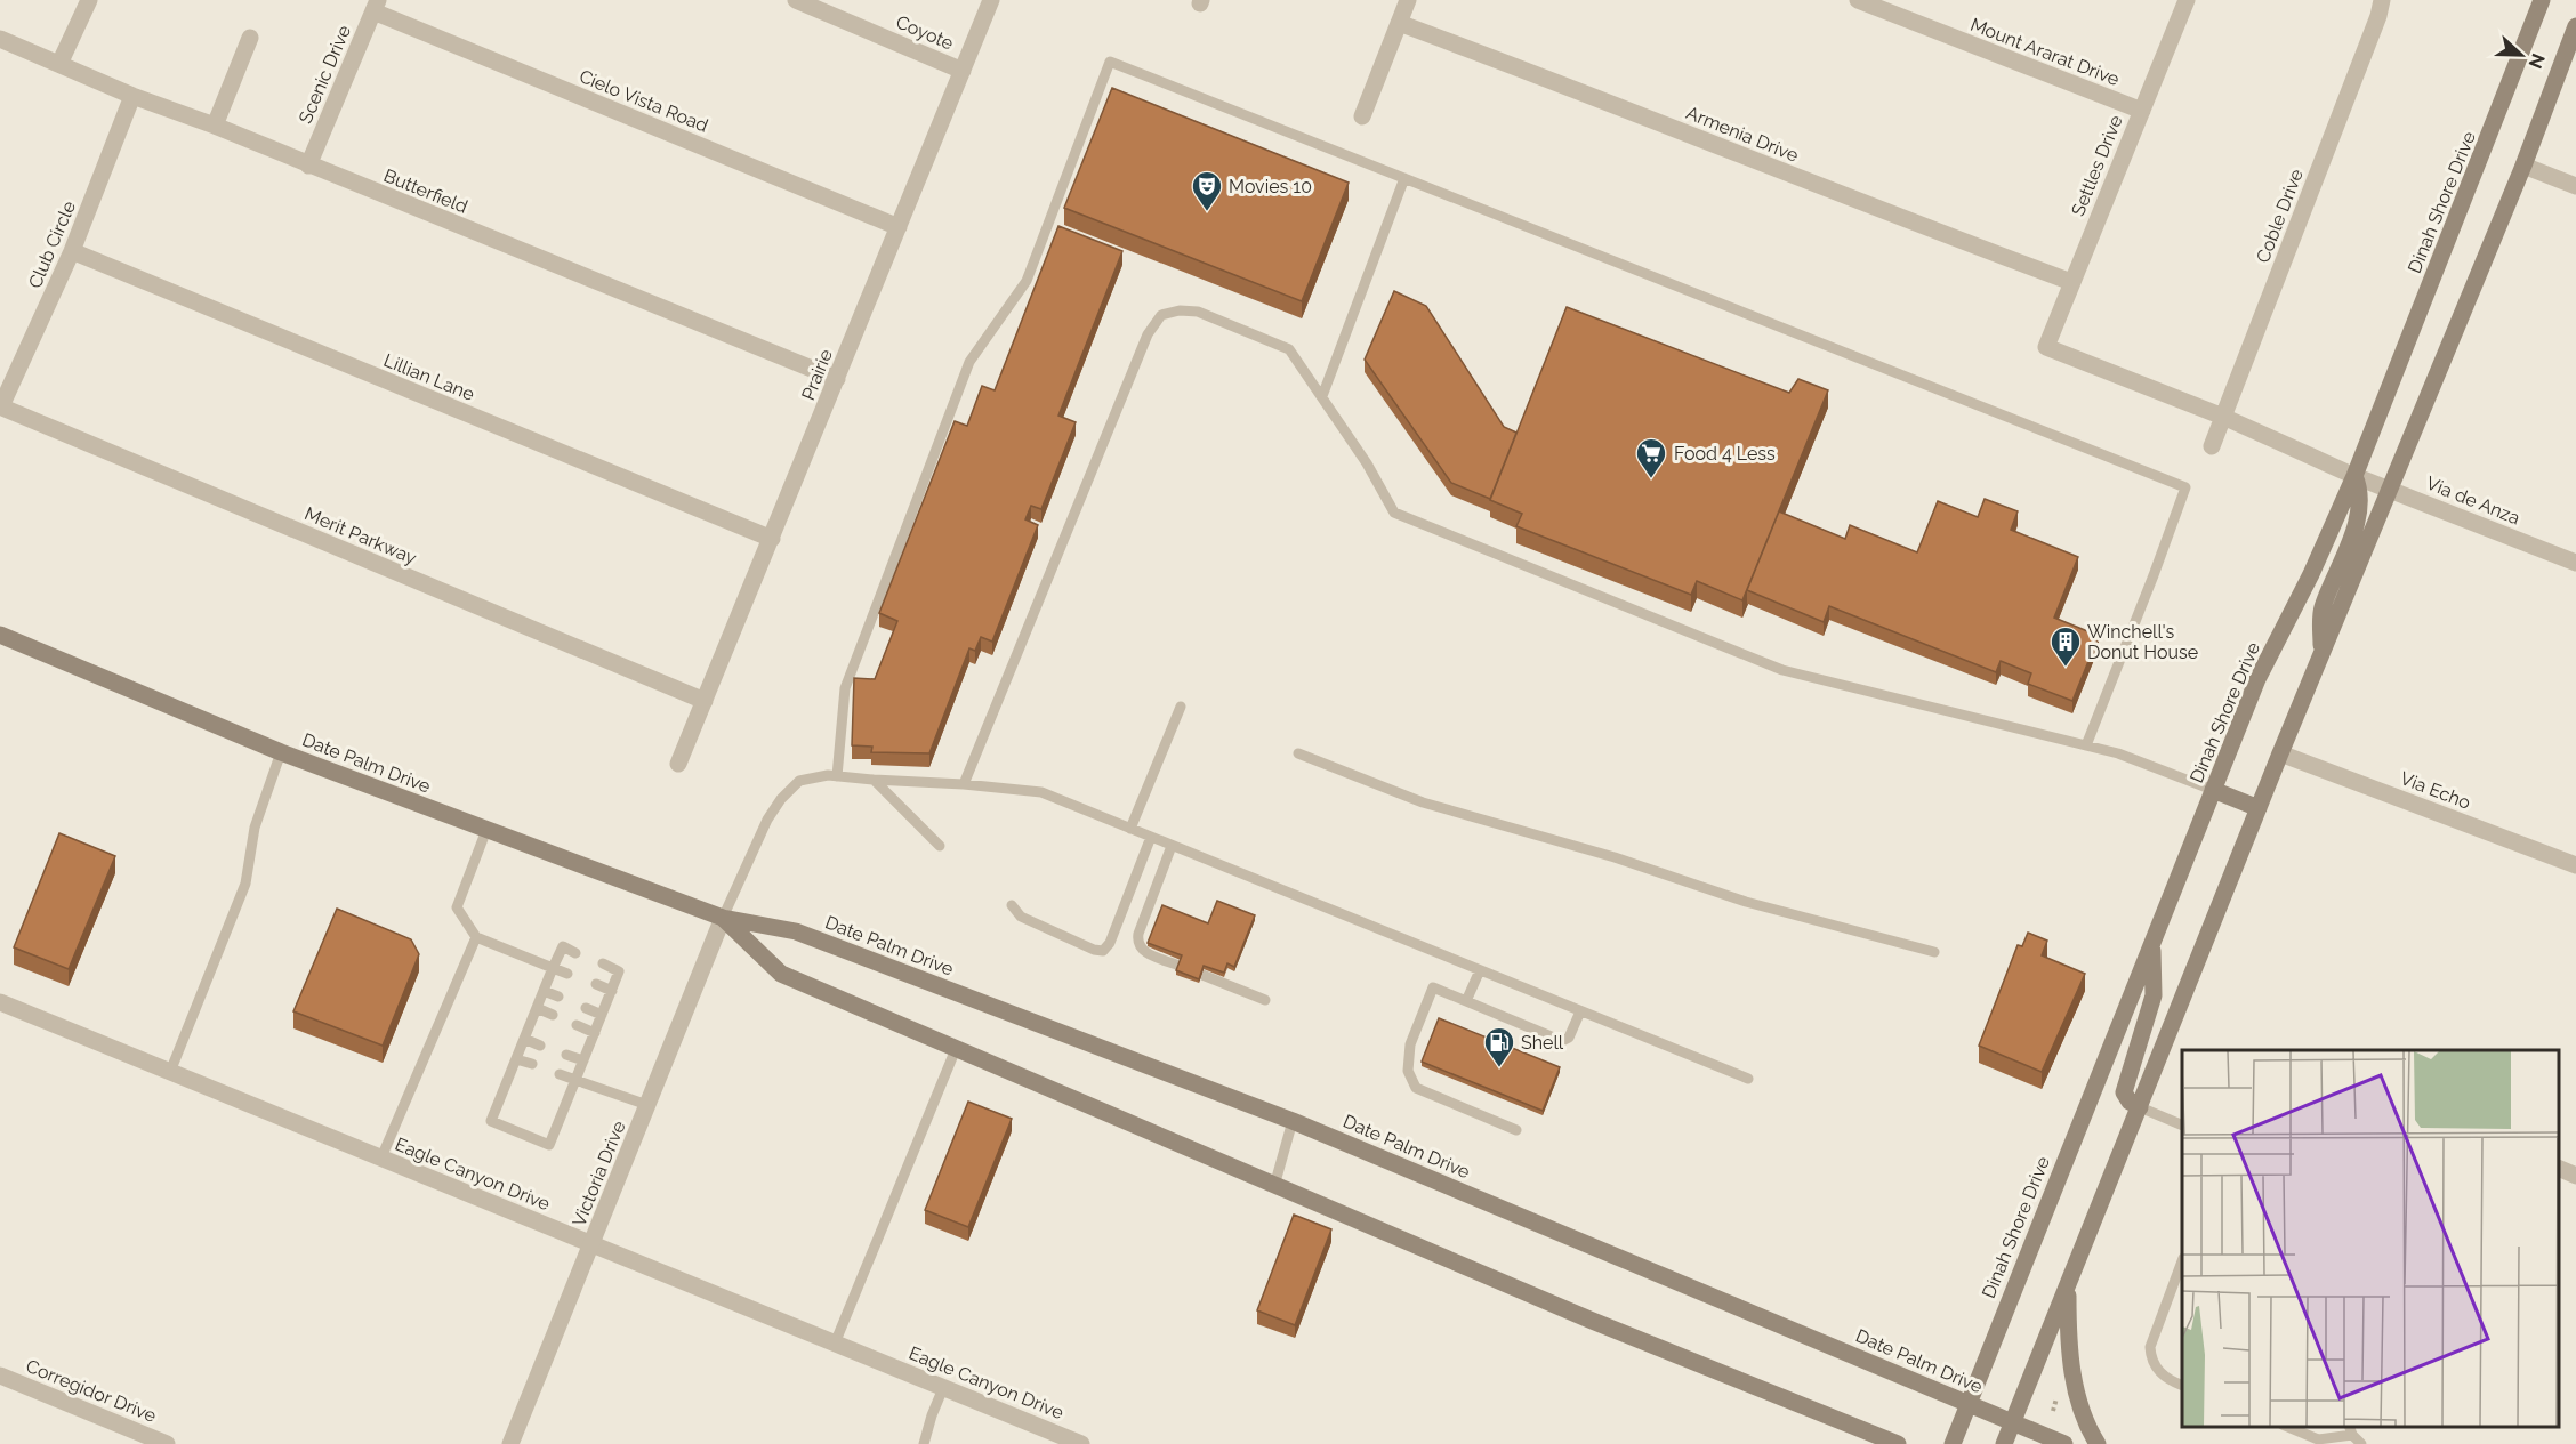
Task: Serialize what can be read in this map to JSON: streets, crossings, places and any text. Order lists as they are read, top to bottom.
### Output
{
  "streets": {
    "main road": ["Dinah Shore Drive", "Date Palm Drive"],
    "street": [
      "Coyote",
      "Mount Ararat Drive",
      "Scenic Drive",
      "Cielo Vista Road",
      "Armenia Drive",
      "Settles Drive",
      "Butterfield",
      "Coble Drive",
      "Club Circle",
      "Prairie",
      "Lillian Lane",
      "Via de Anza",
      "Merit Parkway",
      "Via Echo",
      "Eagle Canyon Drive",
      "Victoria Drive",
      "Corregidor Drive"
    ]
  },
  "crossings": [
    ["Coyote", "Prairie"],
    ["Mount Ararat Drive", "Settles Drive"],
    ["Scenic Drive", "Cielo Vista Road"],
    ["Scenic Drive", "Butterfield"],
    ["Cielo Vista Road", "Prairie"],
    ["Armenia Drive", "Settles Drive"],
    ["Settles Drive", "Via de Anza"],
    ["Butterfield", "Club Circle"],
    ["Butterfield", "Prairie"],
    ["Dinah Shore Drive", "Via de Anza"],
    ["Dinah Shore Drive", "Date Palm Drive"],
    ["Coble Drive", "Via de Anza"],
    ["Club Circle", "Lillian Lane"],
    ["Club Circle", "Merit Parkway"],
    ["Prairie", "Lillian Lane"],
    ["Prairie", "Merit Parkway"],
    ["Date Palm Drive", "Victoria Drive"],
    ["Eagle Canyon Drive", "Victoria Drive"]
  ],
  "places": {
    "theatre": ["Movies 10"],
    "supermarket": ["Food 4 Less"],
    "building": ["Winchell's Donut House"],
    "fuel station": ["Shell"]
  },
  "north": "right"
}
